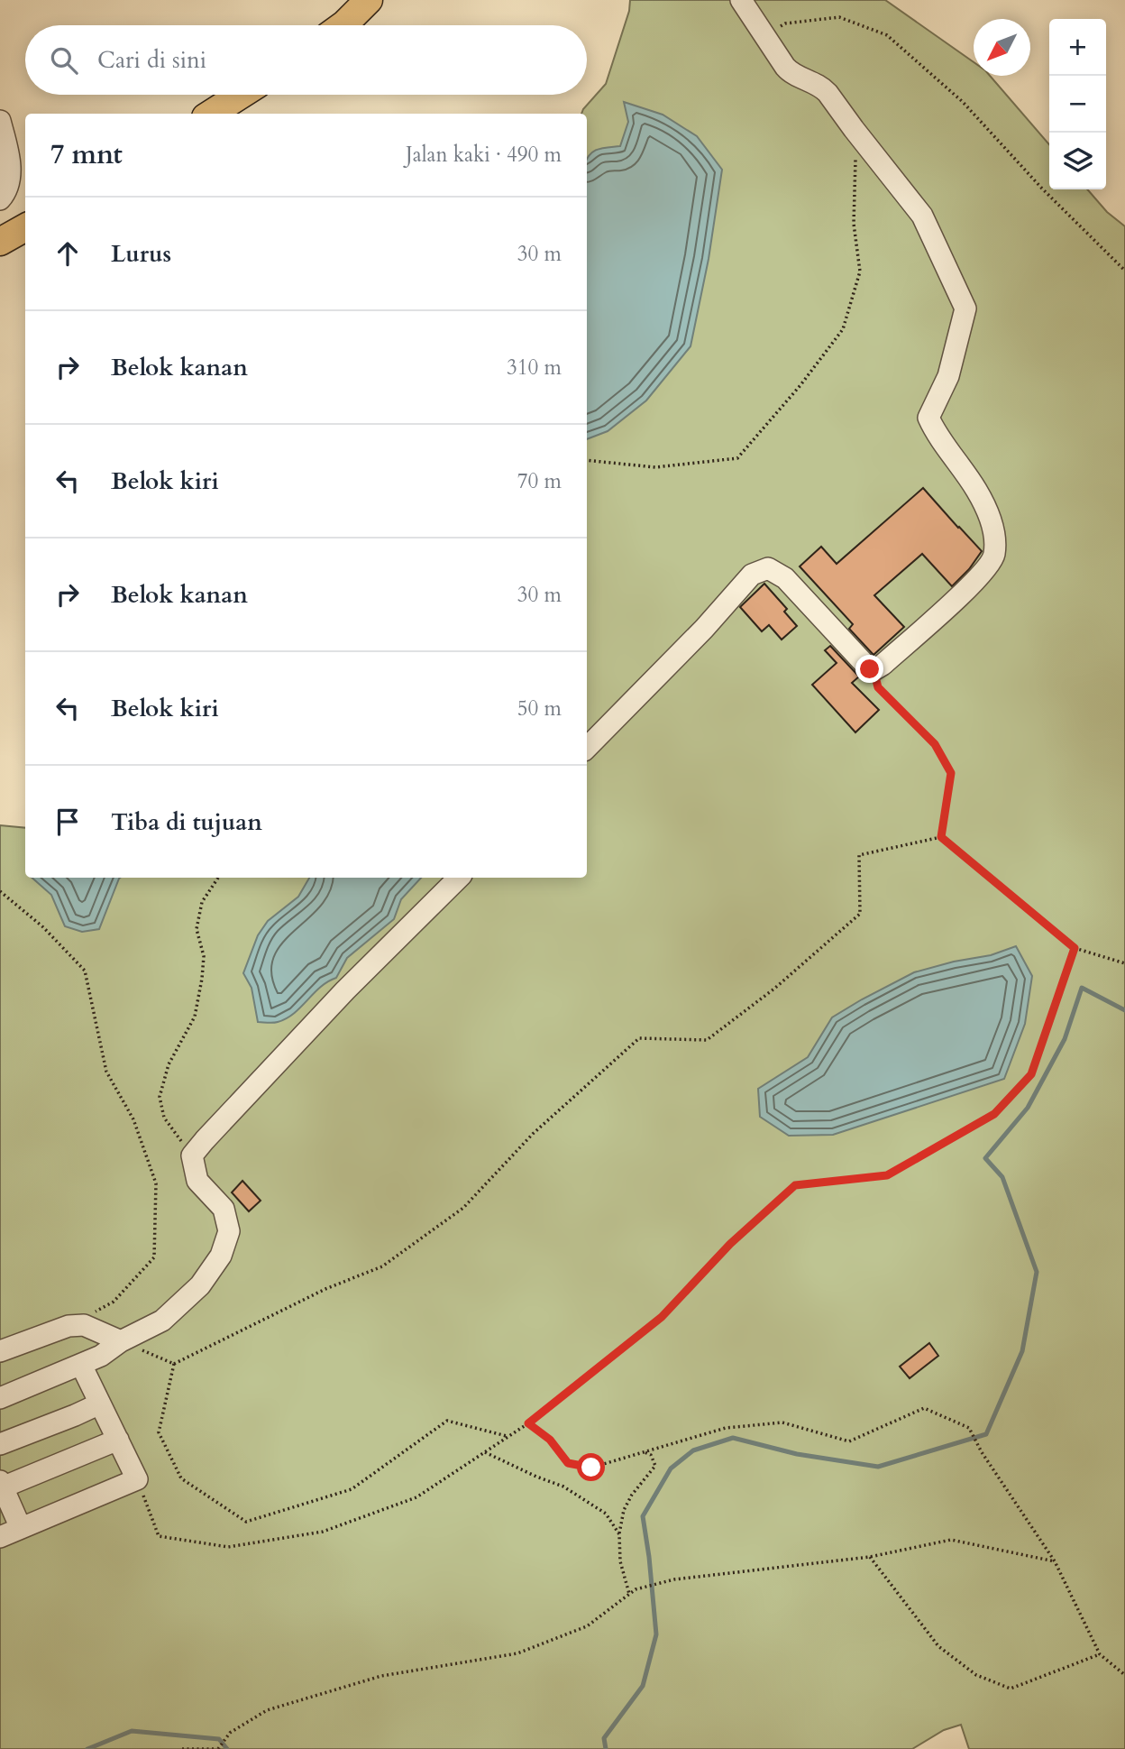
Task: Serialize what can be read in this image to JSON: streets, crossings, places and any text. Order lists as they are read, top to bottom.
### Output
{
  "north": "bottom left",
  "page": {
    "map_buttons": ["+", "−"],
    "search": "Cari di sini",
    "heading": ["7 mnt", "Jalan kaki · 490 m"],
    "list": [
      ["Lurus", "30 m"],
      ["Belok kanan", "310 m"],
      ["Belok kiri", "70 m"],
      ["Belok kanan", "30 m"],
      ["Belok kiri", "50 m"],
      "Tiba di tujuan"
    ]
  }
}
